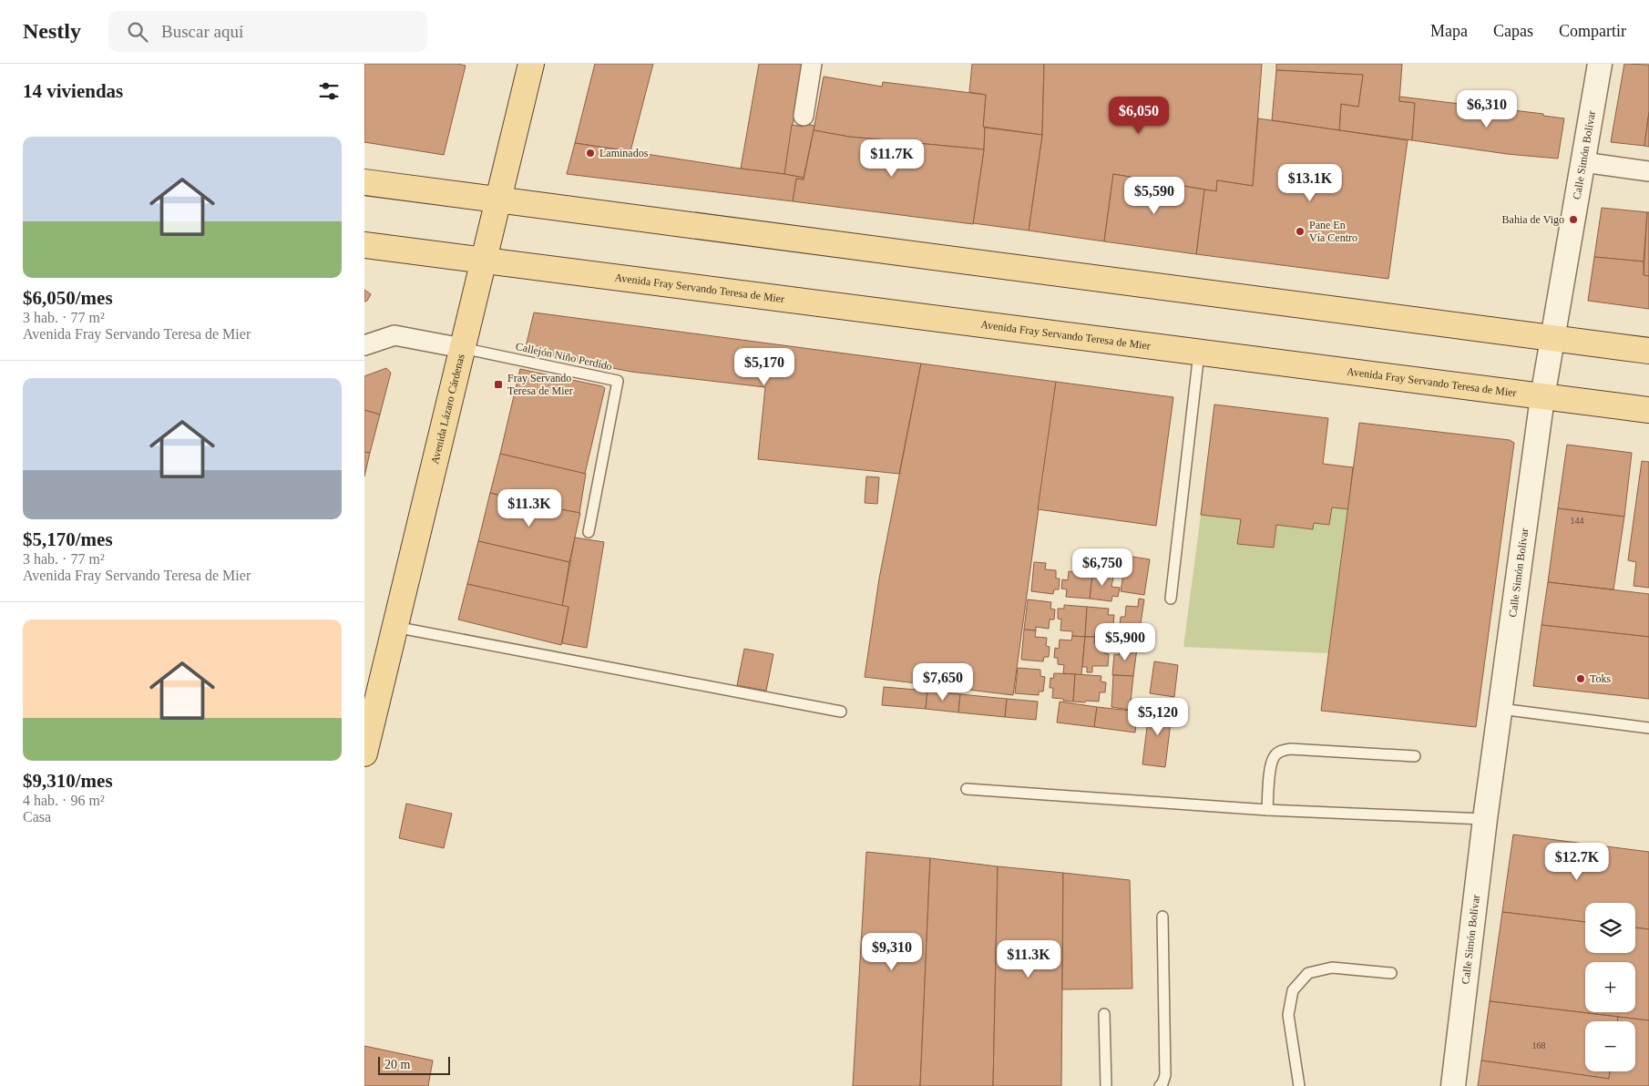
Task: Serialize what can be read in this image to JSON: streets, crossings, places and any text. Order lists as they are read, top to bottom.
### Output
{
  "streets": {
    "main road": ["Avenida Fray Servando Teresa de Mier", "Avenida Lázaro Cárdenas"],
    "street": ["Calle Simón Bolívar"],
    "lane": ["Callejón Niño Perdido"]
  },
  "crossings": [
    ["Calle Simón Bolívar", "Avenida Fray Servando Teresa de Mier"],
    ["Avenida Fray Servando Teresa de Mier", "Avenida Lázaro Cárdenas"],
    ["Callejón Niño Perdido", "Avenida Lázaro Cárdenas"]
  ],
  "places": {
    "other": [
      "Laminados",
      "Bahia de Vigo",
      "Pane En Vía Centro",
      "Toks"
    ],
    "transit": ["Fray Servando Teresa de Mier"]
  },
  "house_numbers": ["144", "168"],
  "scale_bar": "20 m",
  "page": {
    "header": "Nestly",
    "search": "Buscar aquí",
    "nav": ["Mapa", "Capas", "Compartir"],
    "heading": "14 viviendas",
    "price": [
      "$6,310",
      "$6,050",
      "$11.7K",
      "$13.1K",
      "$5,590",
      "$5,170",
      "$11.3K",
      "$6,750",
      "$5,900",
      "$7,650",
      "$5,120",
      "$12.7K",
      "$9,310",
      "$11.3K"
    ],
    "list": [
      {
        "name": "$6,050/mes",
        "note": "3 hab. · 77 m² · Avenida Fray Servando Teresa de Mier"
      },
      {
        "name": "$5,170/mes",
        "note": "3 hab. · 77 m² · Avenida Fray Servando Teresa de Mier"
      },
      {
        "name": "$9,310/mes",
        "note": "4 hab. · 96 m² · Casa"
      }
    ],
    "map_buttons": ["+", "−"],
    "scale": "20 m"
  }
}
